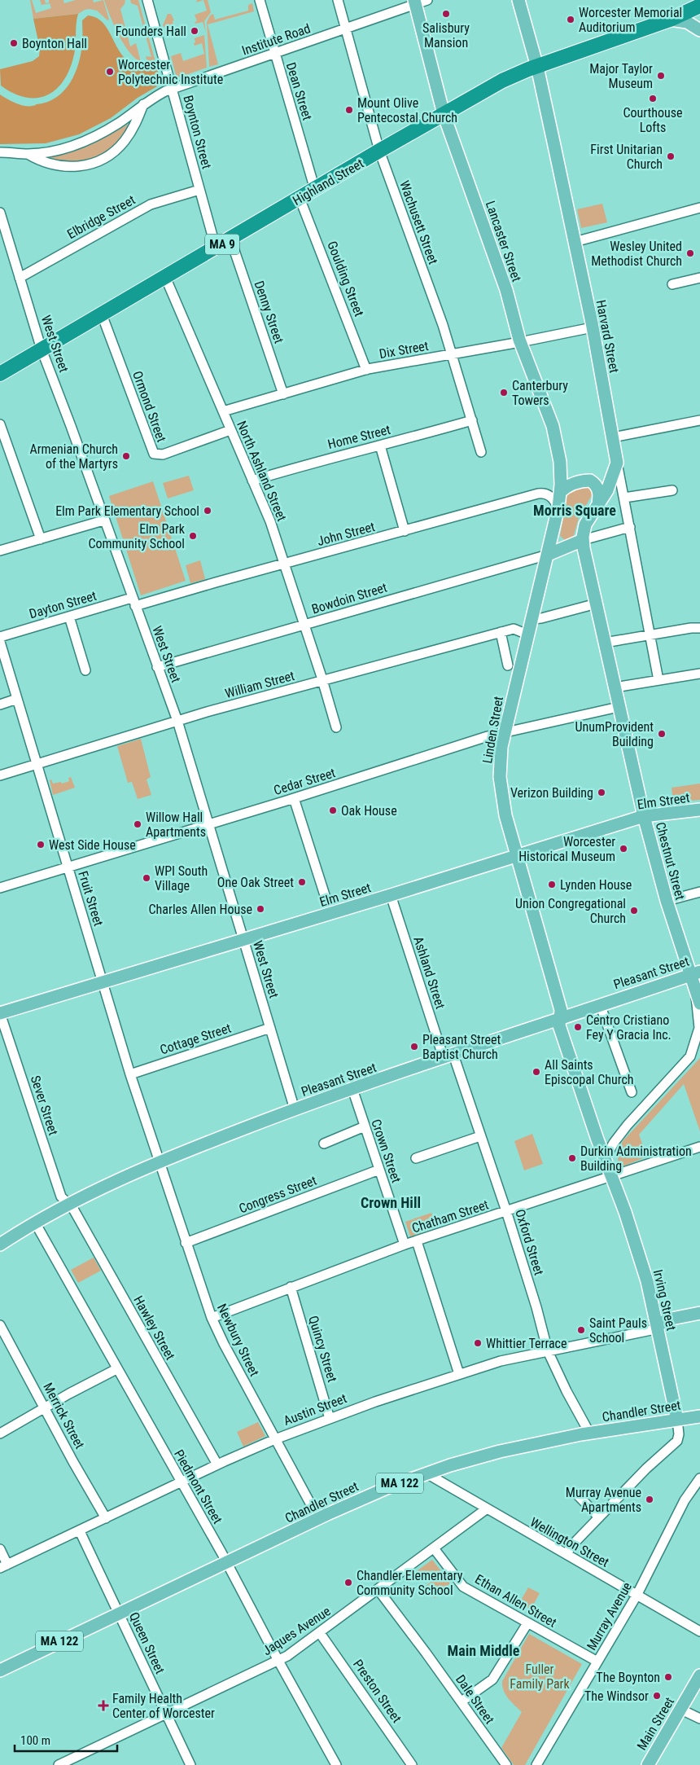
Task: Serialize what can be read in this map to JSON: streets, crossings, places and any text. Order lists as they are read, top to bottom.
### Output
{
  "streets": {
    "highway": ["Highland Street", "MA 9"],
    "main road": [
      "Lancaster Street",
      "Harvard Street",
      "Linden Street",
      "Elm Street",
      "Chestnut Street",
      "Pleasant Street",
      "Irving Street",
      "Austin Street",
      "Chandler Street",
      "MA 122",
      "Main Street"
    ],
    "street": [
      "Institute Road",
      "Dean Street",
      "Boynton Street",
      "Elbridge Street",
      "Wachusett Street",
      "Goulding Street",
      "Denny Street",
      "West Street",
      "Dix Street",
      "Ormond Street",
      "Home Street",
      "North Ashland Street",
      "John Street",
      "Bowdoin Street",
      "Dayton Street",
      "William Street",
      "Cedar Street",
      "Fruit Street",
      "Ashland Street",
      "Cottage Street",
      "Sever Street",
      "Crown Street",
      "Congress Street",
      "Chatham Street",
      "Oxford Street",
      "Hawley Street",
      "Newbury Street",
      "Quincy Street",
      "Merrick Street",
      "Piedmont Street",
      "Wellington Street",
      "Ethan Allen Street",
      "Murray Avenue",
      "Jaques Avenue",
      "Queen Street",
      "Preston Street",
      "Dale Street"
    ]
  },
  "crossings": [
    ["Institute Road", "Dean Street"],
    ["Institute Road", "Boynton Street"],
    ["Institute Road", "Wachusett Street"],
    ["Institute Road", "Lancaster Street"],
    ["Dean Street", "Highland Street"],
    ["Boynton Street", "Highland Street"],
    ["Boynton Street", "Elbridge Street"],
    ["Highland Street", "Wachusett Street"],
    ["Highland Street", "Lancaster Street"],
    ["Highland Street", "Goulding Street"],
    ["Highland Street", "Denny Street"],
    ["Highland Street", "Harvard Street"],
    ["Highland Street", "West Street"],
    ["Highland Street", "Ormond Street"],
    ["Highland Street", "North Ashland Street"],
    ["Elbridge Street", "West Street"],
    ["Wachusett Street", "Dix Street"],
    ["Wachusett Street", "Home Street"],
    ["Lancaster Street", "Dix Street"],
    ["Lancaster Street", "Linden Street"],
    ["Goulding Street", "Dix Street"],
    ["Denny Street", "Dix Street"],
    ["Harvard Street", "Dix Street"],
    ["West Street", "John Street"],
    ["West Street", "Bowdoin Street"],
    ["West Street", "Dayton Street"],
    ["West Street", "William Street"],
    ["West Street", "Cedar Street"],
    ["West Street", "Elm Street"],
    ["West Street", "Pleasant Street"],
    ["West Street", "Cottage Street"],
    ["Dix Street", "North Ashland Street"],
    ["Ormond Street", "North Ashland Street"],
    ["Home Street", "North Ashland Street"],
    ["North Ashland Street", "John Street"],
    ["North Ashland Street", "Bowdoin Street"],
    ["North Ashland Street", "William Street"],
    ["John Street", "Dayton Street"],
    ["John Street", "Linden Street"],
    ["Bowdoin Street", "Linden Street"],
    ["William Street", "Linden Street"],
    ["William Street", "Fruit Street"],
    ["Linden Street", "Cedar Street"],
    ["Linden Street", "Elm Street"],
    ["Linden Street", "Pleasant Street"],
    ["Linden Street", "Irving Street"],
    ["Cedar Street", "Chestnut Street"],
    ["Cedar Street", "Fruit Street"],
    ["Elm Street", "Chestnut Street"],
    ["Elm Street", "Fruit Street"],
    ["Elm Street", "Ashland Street"],
    ["Elm Street", "Sever Street"],
    ["Chestnut Street", "Pleasant Street"],
    ["Chestnut Street", "Irving Street"],
    ["Fruit Street", "Pleasant Street"],
    ["Fruit Street", "Cottage Street"],
    ["Fruit Street", "Newbury Street"],
    ["Ashland Street", "Pleasant Street"],
    ["Ashland Street", "Oxford Street"],
    ["Pleasant Street", "Sever Street"],
    ["Pleasant Street", "Crown Street"],
    ["Pleasant Street", "Oxford Street"],
    ["Pleasant Street", "Irving Street"],
    ["Pleasant Street", "Hawley Street"],
    ["Pleasant Street", "Newbury Street"],
    ["Pleasant Street", "Piedmont Street"],
    ["Sever Street", "Hawley Street"],
    ["Crown Street", "Congress Street"],
    ["Crown Street", "Chatham Street"],
    ["Congress Street", "Newbury Street"],
    ["Chatham Street", "Oxford Street"],
    ["Chatham Street", "Irving Street"],
    ["Chatham Street", "Newbury Street"],
    ["Chatham Street", "Quincy Street"],
    ["Oxford Street", "Austin Street"],
    ["Oxford Street", "Chandler Street"],
    ["Irving Street", "Austin Street"],
    ["Irving Street", "Chandler Street"],
    ["Irving Street", "Wellington Street"],
    ["Hawley Street", "Austin Street"],
    ["Newbury Street", "Austin Street"],
    ["Newbury Street", "Chandler Street"],
    ["Quincy Street", "Austin Street"],
    ["Austin Street", "Merrick Street"],
    ["Austin Street", "Piedmont Street"],
    ["Austin Street", "Queen Street"],
    ["Chandler Street", "Piedmont Street"],
    ["Chandler Street", "Wellington Street"],
    ["Chandler Street", "Queen Street"],
    ["Piedmont Street", "Jaques Avenue"],
    ["Wellington Street", "Murray Avenue"],
    ["Wellington Street", "Jaques Avenue"],
    ["Ethan Allen Street", "Murray Avenue"],
    ["Ethan Allen Street", "Jaques Avenue"],
    ["Jaques Avenue", "Queen Street"],
    ["Jaques Avenue", "Preston Street"],
    ["Jaques Avenue", "Dale Street"]
  ],
  "districts": ["Morris Square", "Crown Hill", "Main Middle"],
  "parks": ["Fuller Family Park"],
  "places": {
    "other": [
      "Salisbury Mansion",
      "Worcester Memorial Auditorium",
      "Founders Hall",
      "Boynton Hall",
      "Worcester Polytechnic Institute",
      "Major Taylor Museum",
      "Courthouse Lofts",
      "Mount Olive Pentecostal Church",
      "First Unitarian Church",
      "Wesley United Methodist Church",
      "Canterbury Towers",
      "Armenian Church of the Martyrs",
      "Elm Park Elementary School",
      "Elm Park Community School",
      "UnumProvident Building",
      "Verizon Building",
      "Oak House",
      "Willow Hall Apartments",
      "West Side House",
      "Worcester Historical Museum",
      "WPI South Village",
      "One Oak Street",
      "Lynden House",
      "Charles Allen House",
      "Union Congregational Church",
      "Centro Cristiano Fey Y Gracia Inc.",
      "Pleasant Street Baptist Church",
      "All Saints Episcopal Church",
      "Durkin Administration Building",
      "Saint Pauls School",
      "Whittier Terrace",
      "Murray Avenue Apartments",
      "Chandler Elementary Community School",
      "The Boynton",
      "The Windsor"
    ],
    "health": ["Family Health Center of Worcester"]
  },
  "scale_bar": "100 m"
}
